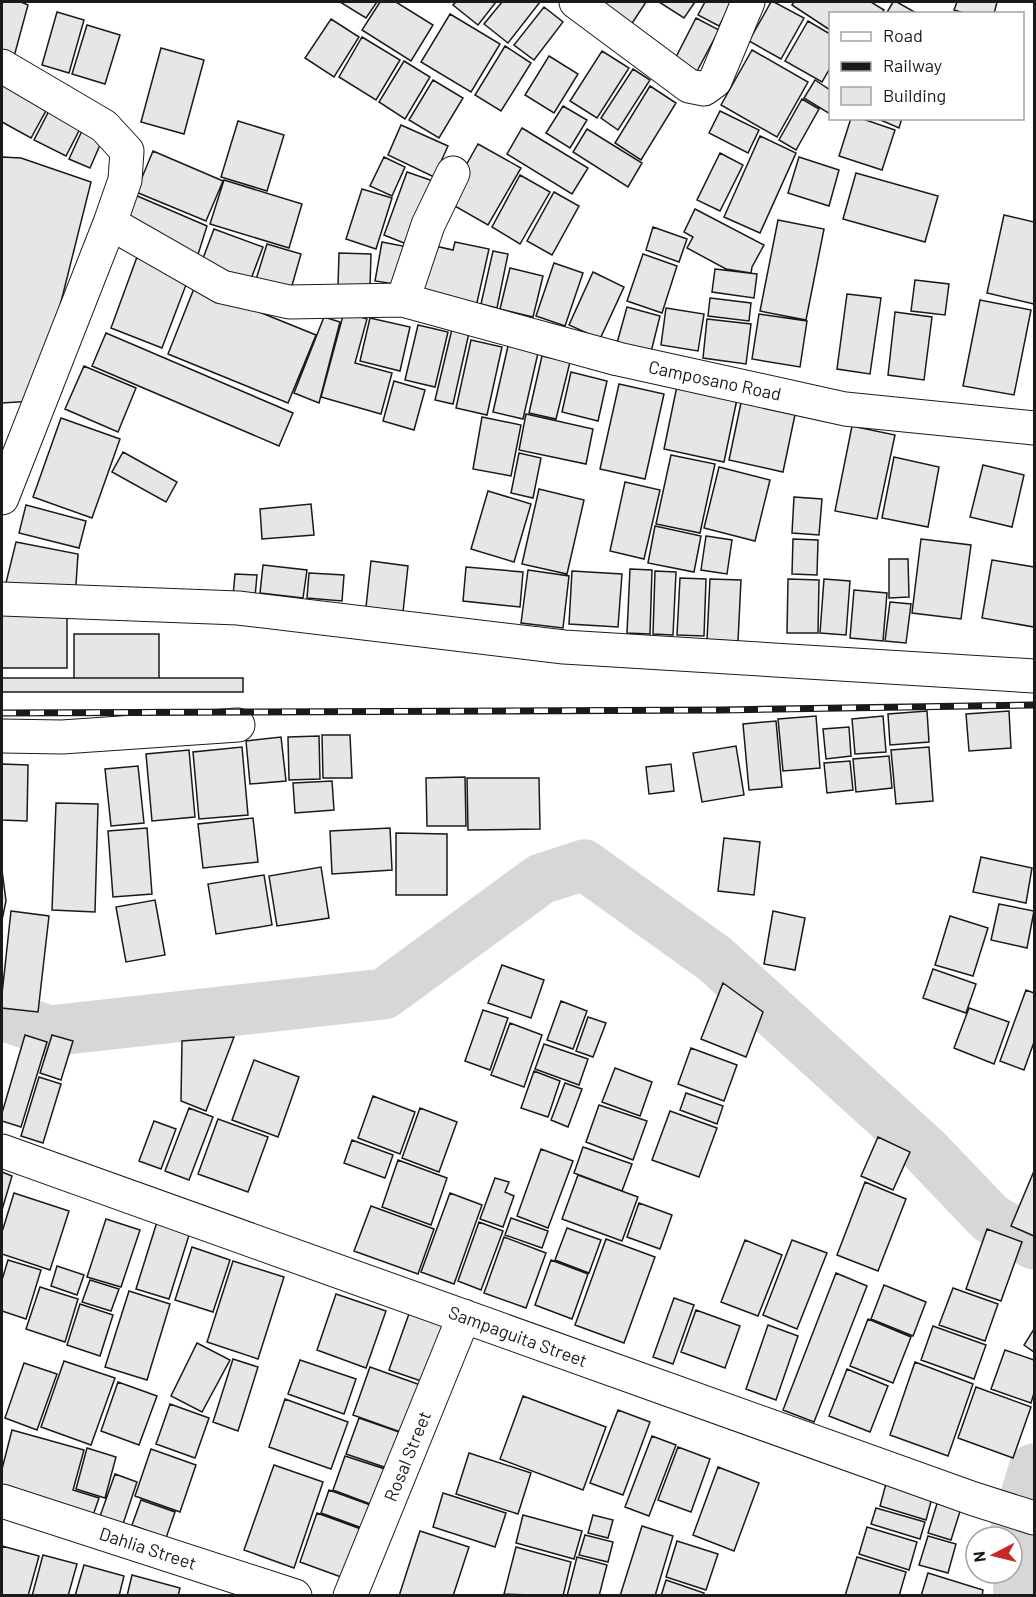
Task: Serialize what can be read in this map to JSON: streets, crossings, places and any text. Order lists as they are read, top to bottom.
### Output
{
  "streets": {
    "street": [
      "Camposano Road",
      "Sampaguita Street",
      "Rosal Street",
      "Dahlia Street"
    ]
  },
  "crossings": [
    ["Sampaguita Street", "Rosal Street"]
  ],
  "legend": ["Road", "Railway", "Building"],
  "north": "left"
}
